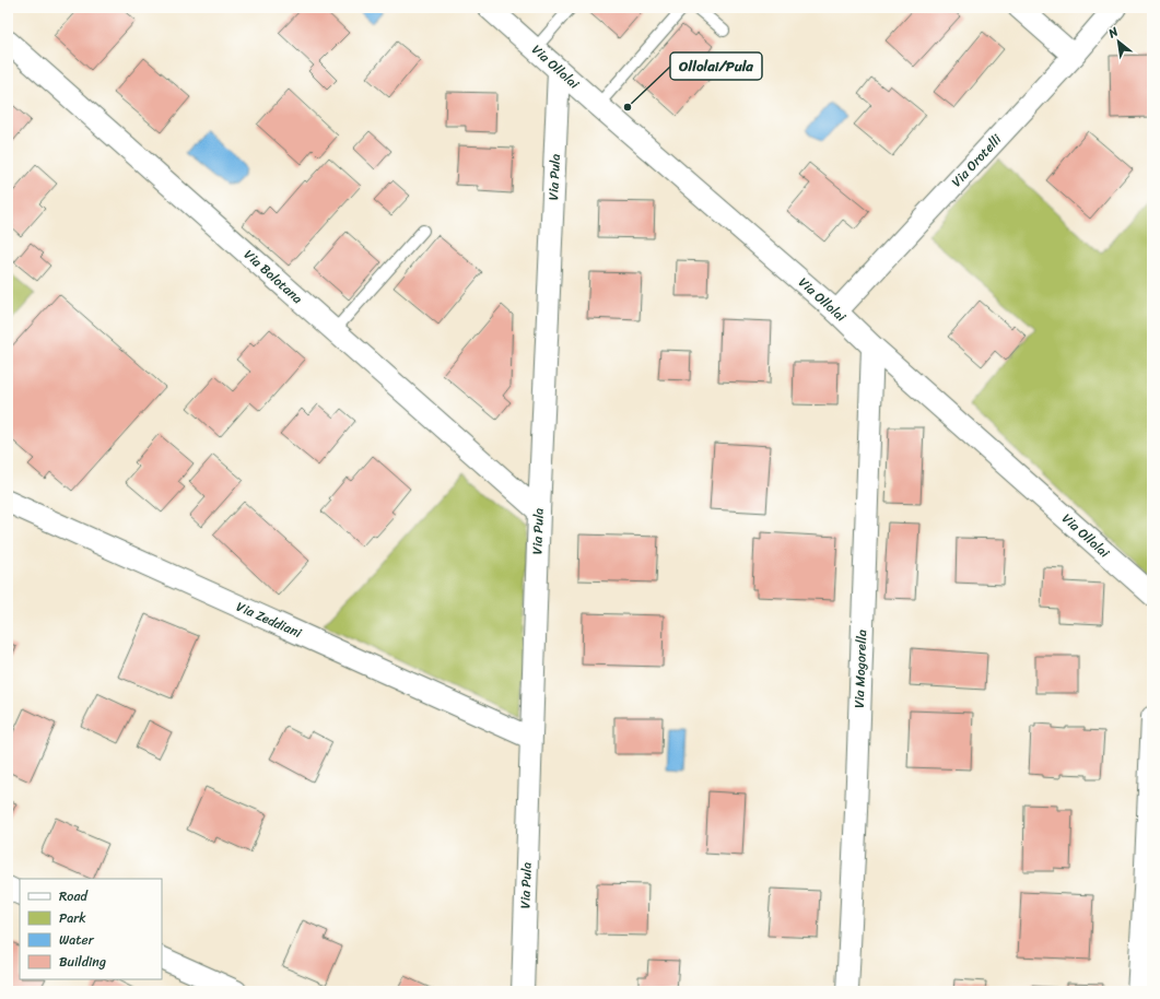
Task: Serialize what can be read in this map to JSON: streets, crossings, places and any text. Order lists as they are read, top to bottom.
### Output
{
  "streets": {
    "street": [
      "Via Ollolai",
      "Via Orotelli",
      "Via Pula",
      "Via Bolotana",
      "Via Zeddiani",
      "Via Mogorella"
    ]
  },
  "crossings": [
    ["Via Ollolai", "Via Orotelli"],
    ["Via Ollolai", "Via Pula"],
    ["Via Ollolai", "Via Mogorella"],
    ["Via Pula", "Via Bolotana"],
    ["Via Pula", "Via Zeddiani"]
  ],
  "places": ["Ollolai/Pula"],
  "legend": [
    "Road",
    "Park",
    "Water",
    "Building"
  ],
  "north": "top left"
}
